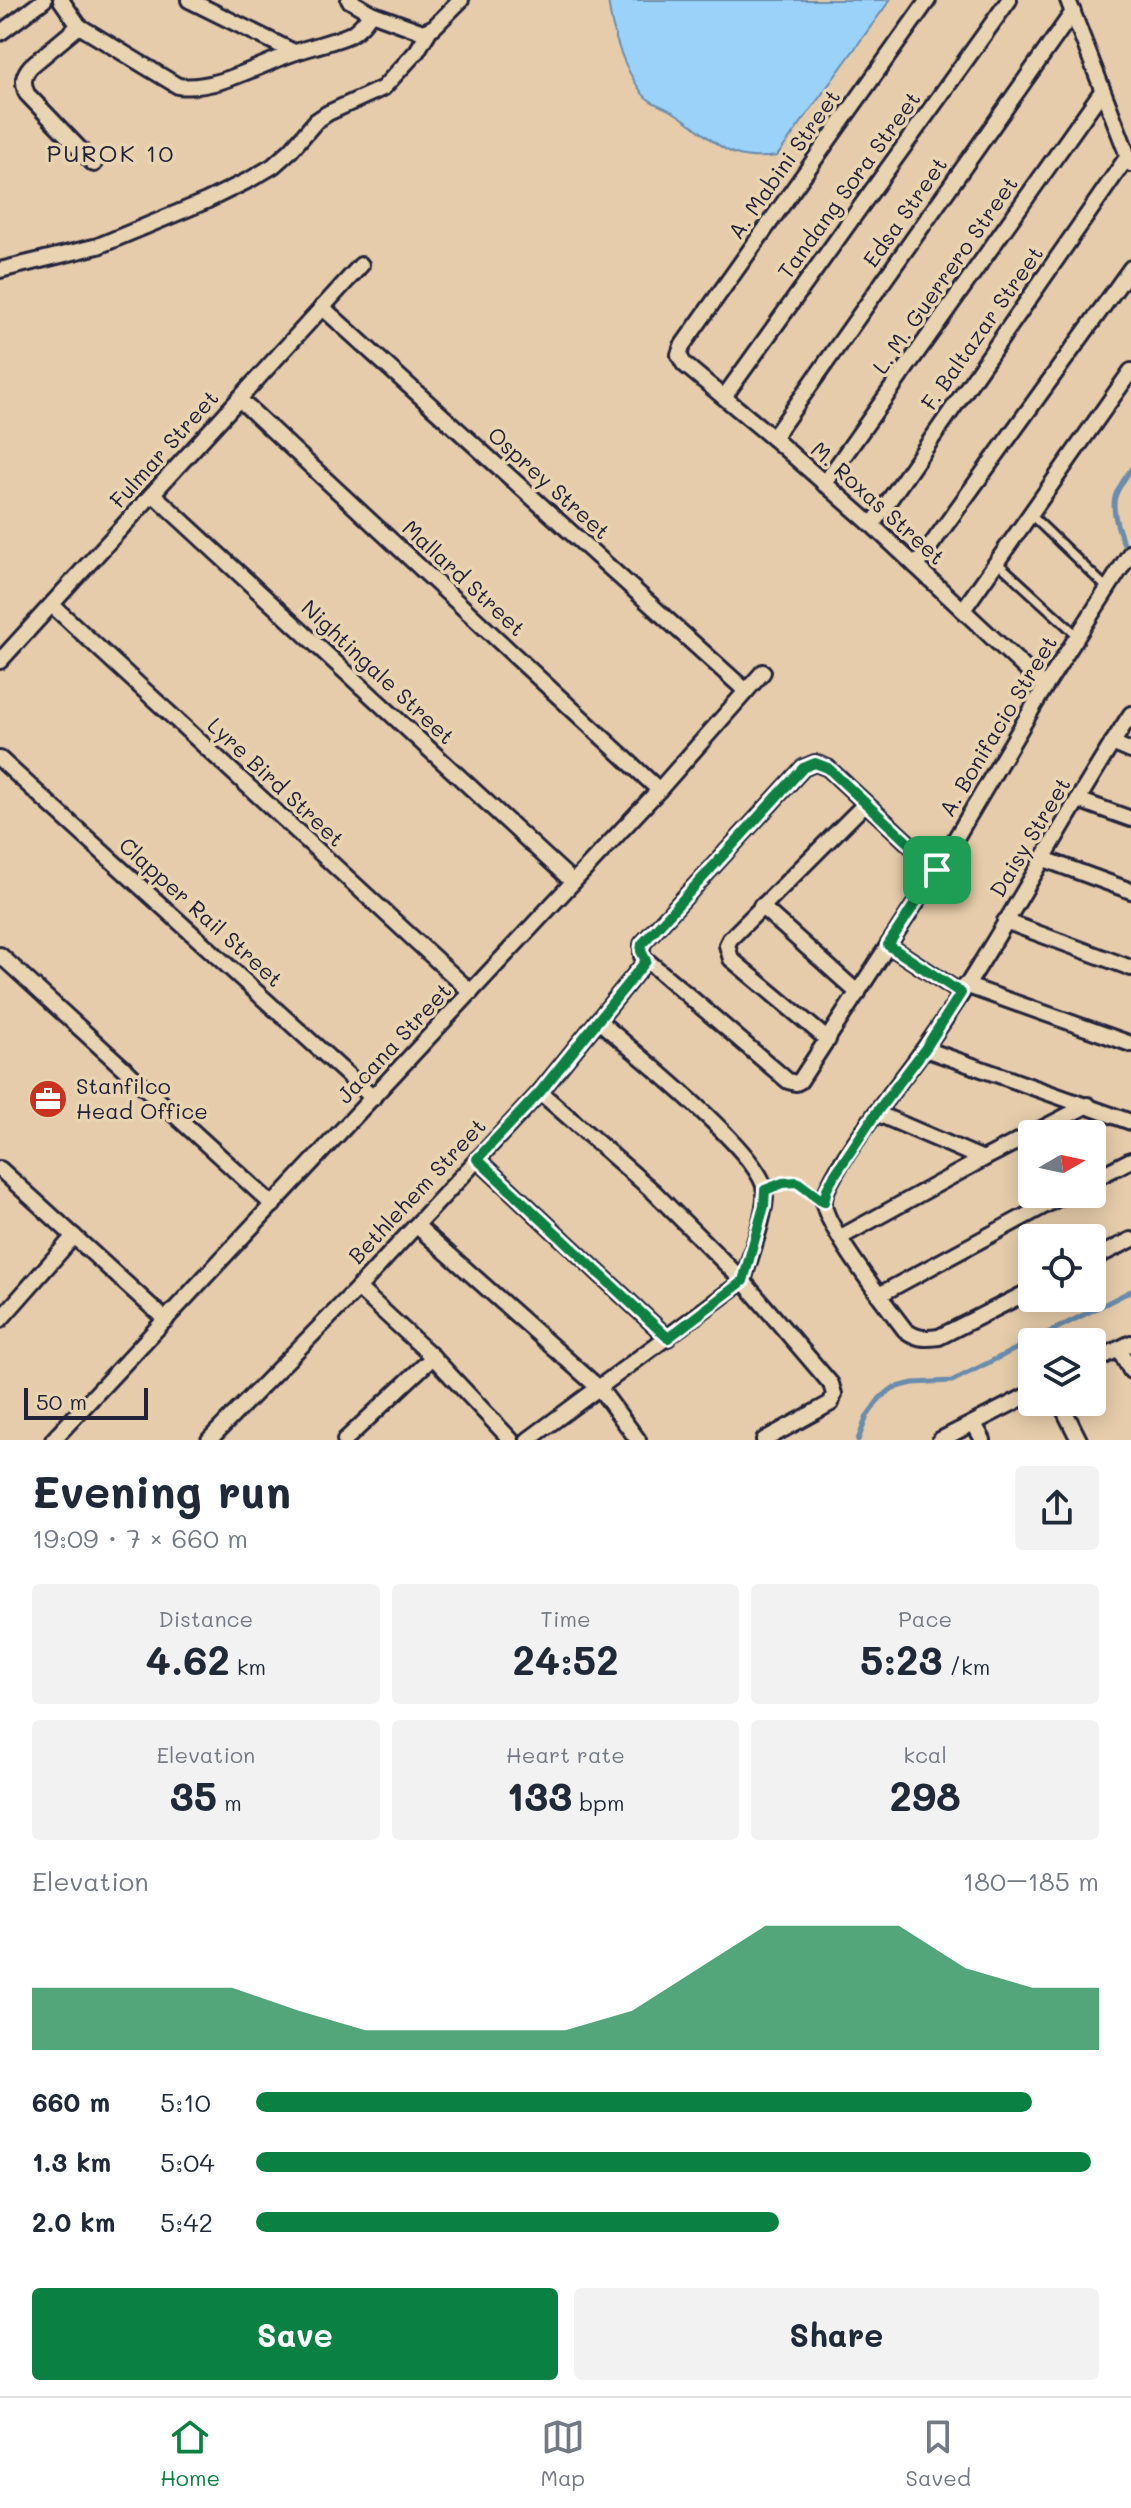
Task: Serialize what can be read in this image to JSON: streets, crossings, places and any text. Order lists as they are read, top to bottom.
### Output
{
  "streets": {
    "street": [
      "A. Mabini Street",
      "Tandang Sora Street",
      "Edsa Street",
      "L. M. Guerrero Street",
      "F. Baltazar Street",
      "Fulmar Street",
      "Osprey Street",
      "M. Roxas Street",
      "Mallard Street",
      "Nightingale Street",
      "A. Bonifacio Street",
      "Lyre Bird Street",
      "Daisy Street",
      "Clapper Rail Street",
      "Jacana Street",
      "Bethlehem Street"
    ]
  },
  "crossings": [
    ["A. Mabini Street", "M. Roxas Street"],
    ["Tandang Sora Street", "M. Roxas Street"],
    ["Edsa Street", "M. Roxas Street"],
    ["L. M. Guerrero Street", "M. Roxas Street"],
    ["F. Baltazar Street", "M. Roxas Street"],
    ["Fulmar Street", "Osprey Street"],
    ["Fulmar Street", "Mallard Street"],
    ["Fulmar Street", "Nightingale Street"],
    ["Fulmar Street", "Lyre Bird Street"],
    ["Osprey Street", "Jacana Street"],
    ["M. Roxas Street", "A. Bonifacio Street"],
    ["Mallard Street", "Jacana Street"],
    ["Nightingale Street", "Jacana Street"],
    ["A. Bonifacio Street", "Bethlehem Street"],
    ["Lyre Bird Street", "Jacana Street"],
    ["Clapper Rail Street", "Jacana Street"]
  ],
  "districts": ["PUROK 10"],
  "places": {
    "office": ["Stanfilco Head Office"]
  },
  "scale_bar": "50 m",
  "north": "right",
  "page": {
    "scale": "50 m",
    "heading": ["Evening run", "19:09 · 7 × 660 m"],
    "stats": [
      ["Distance", "4.62 km"],
      ["Time", "24:52"],
      ["Pace", "5:23 /km"],
      ["Elevation", "35 m"],
      ["Heart rate", "133 bpm"],
      ["kcal", "298"]
    ],
    "chart": ["Elevation", "180–185 m"],
    "list": [
      {
        "name": "660 m",
        "note": "5:10"
      },
      {
        "name": "1.3 km",
        "note": "5:04"
      },
      {
        "name": "2.0 km",
        "note": "5:42"
      }
    ],
    "buttons": ["Save", "Share"],
    "tabs": ["Home", "Map", "Saved"]
  }
}
